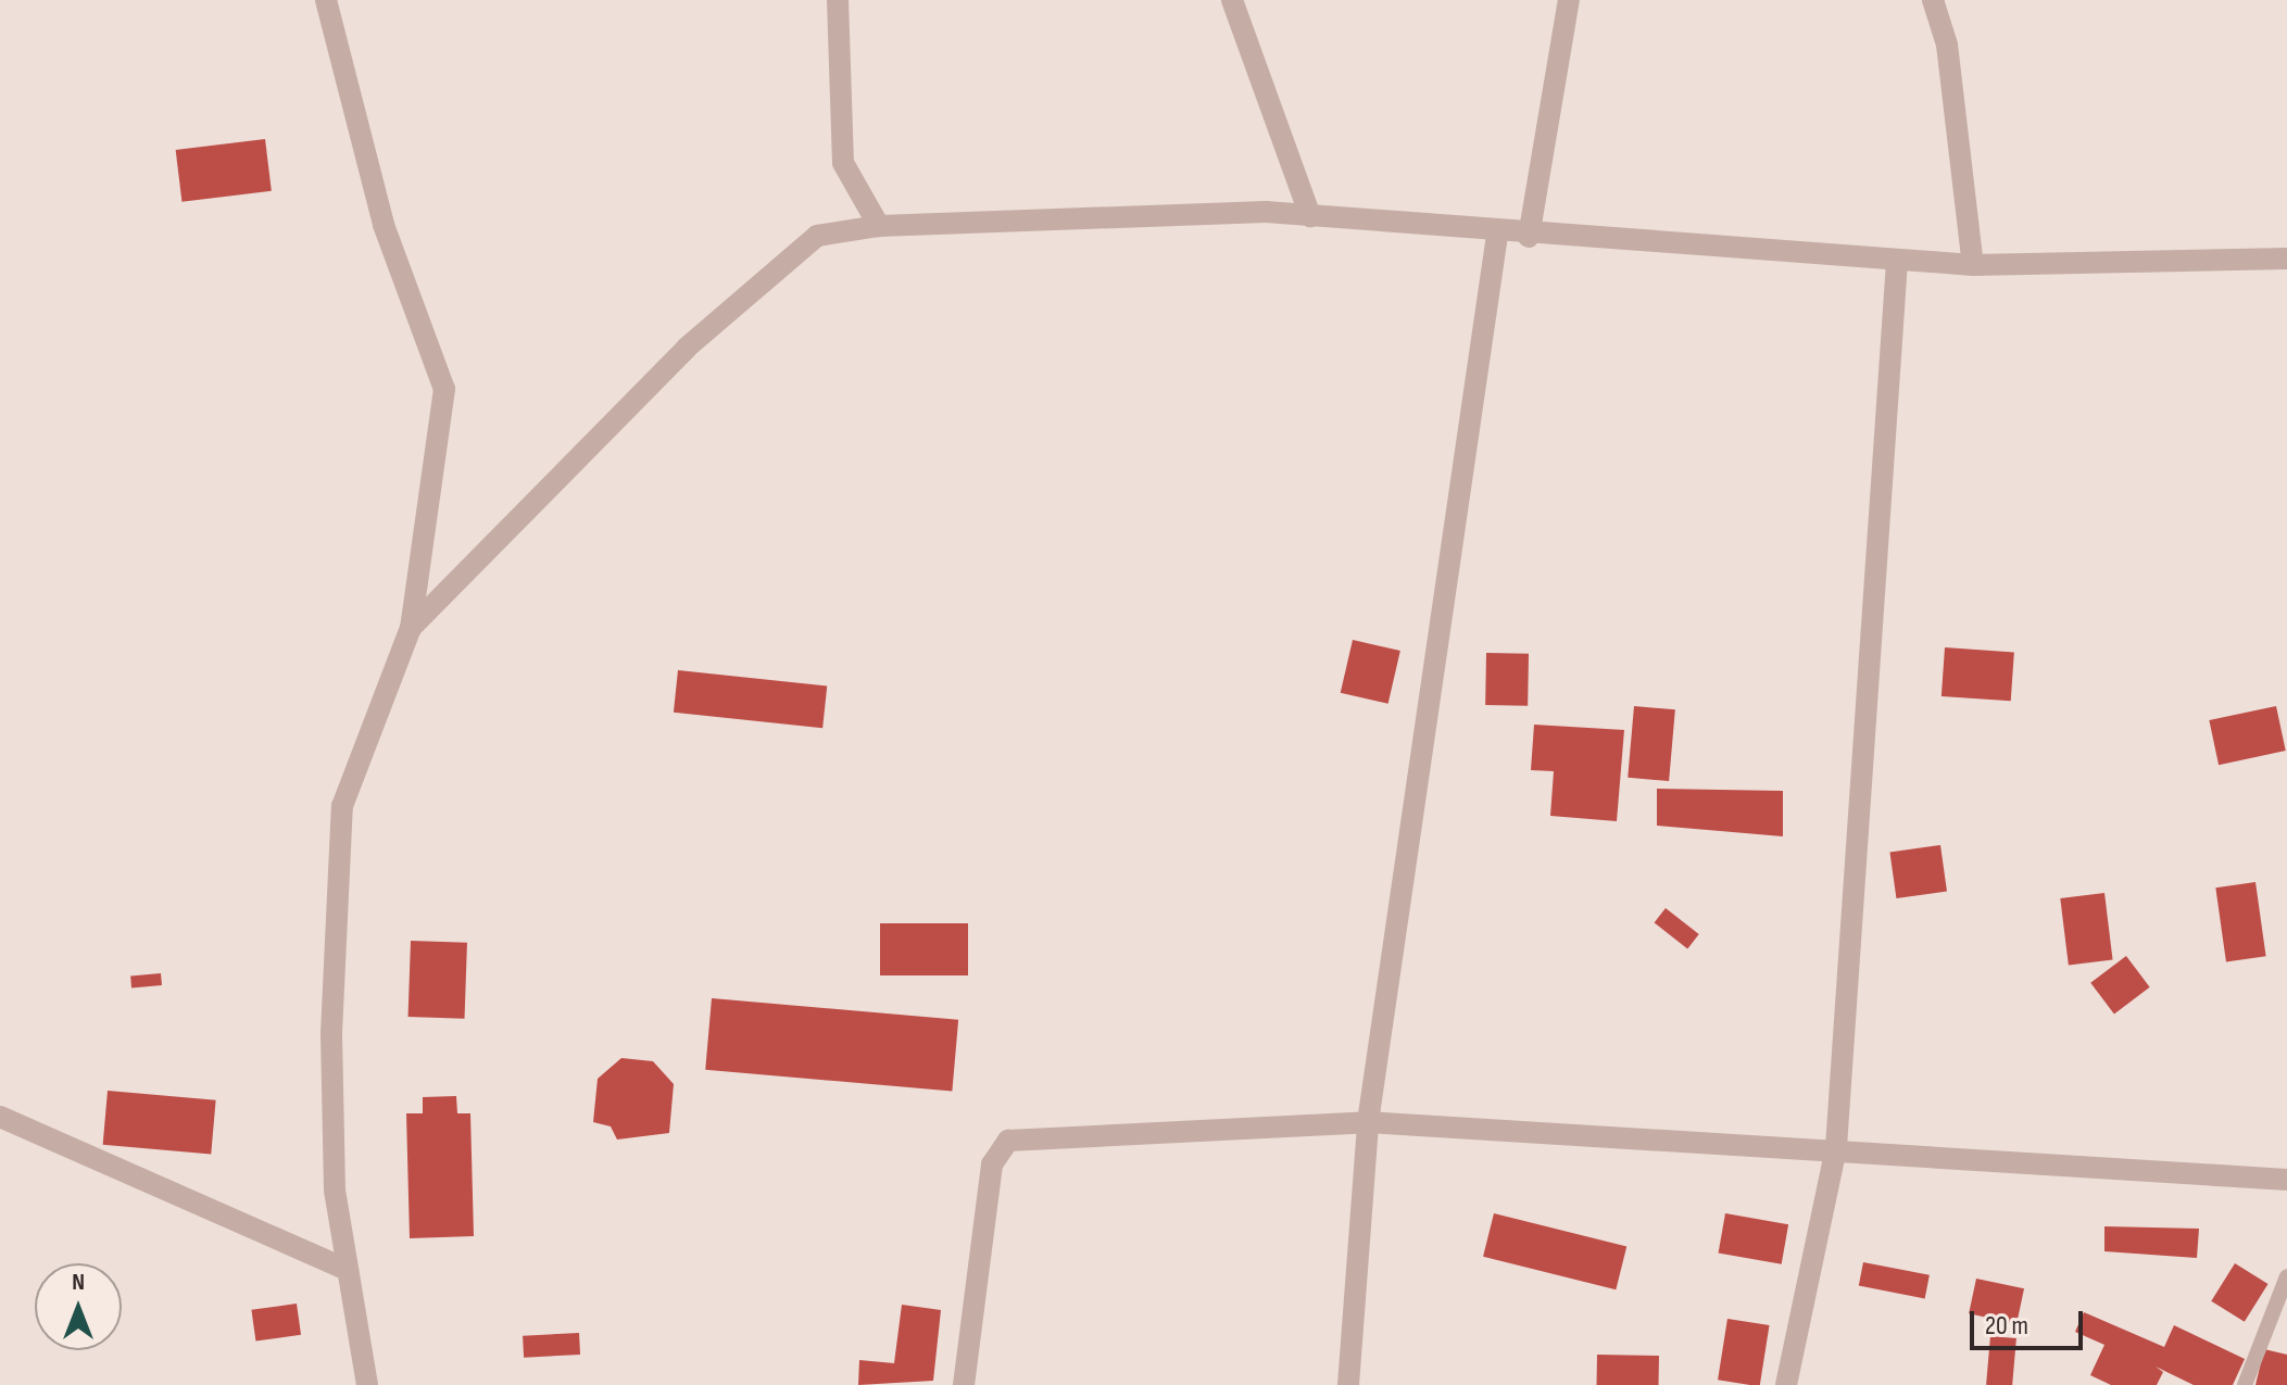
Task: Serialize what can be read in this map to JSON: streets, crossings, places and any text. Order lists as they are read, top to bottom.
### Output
{
  "scale_bar": "20 m",
  "north": "top"
}
